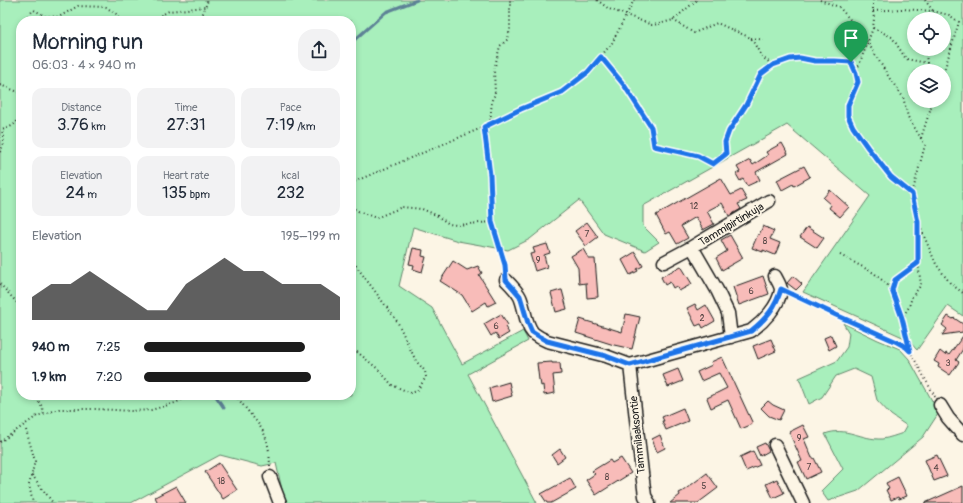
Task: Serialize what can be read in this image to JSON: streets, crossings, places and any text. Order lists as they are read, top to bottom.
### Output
{
  "streets": {
    "street": ["Tammipirtinkuja", "Tammilaaksontie"]
  },
  "house_numbers": [
    "12",
    "7",
    "8",
    "9",
    "6",
    "2",
    "6",
    "3",
    "9",
    "7",
    "4",
    "8",
    "18",
    "5"
  ],
  "page": {
    "heading": ["Morning run", "06:03 · 4 × 940 m"],
    "stats": [
      ["Distance", "3.76 km"],
      ["Time", "27:31"],
      ["Pace", "7:19 /km"],
      ["Elevation", "24 m"],
      ["Heart rate", "135 bpm"],
      ["kcal", "232"]
    ],
    "chart": ["Elevation", "195–199 m"],
    "list": [
      {
        "name": "940 m",
        "note": "7:25"
      },
      {
        "name": "1.9 km",
        "note": "7:20"
      }
    ]
  }
}
